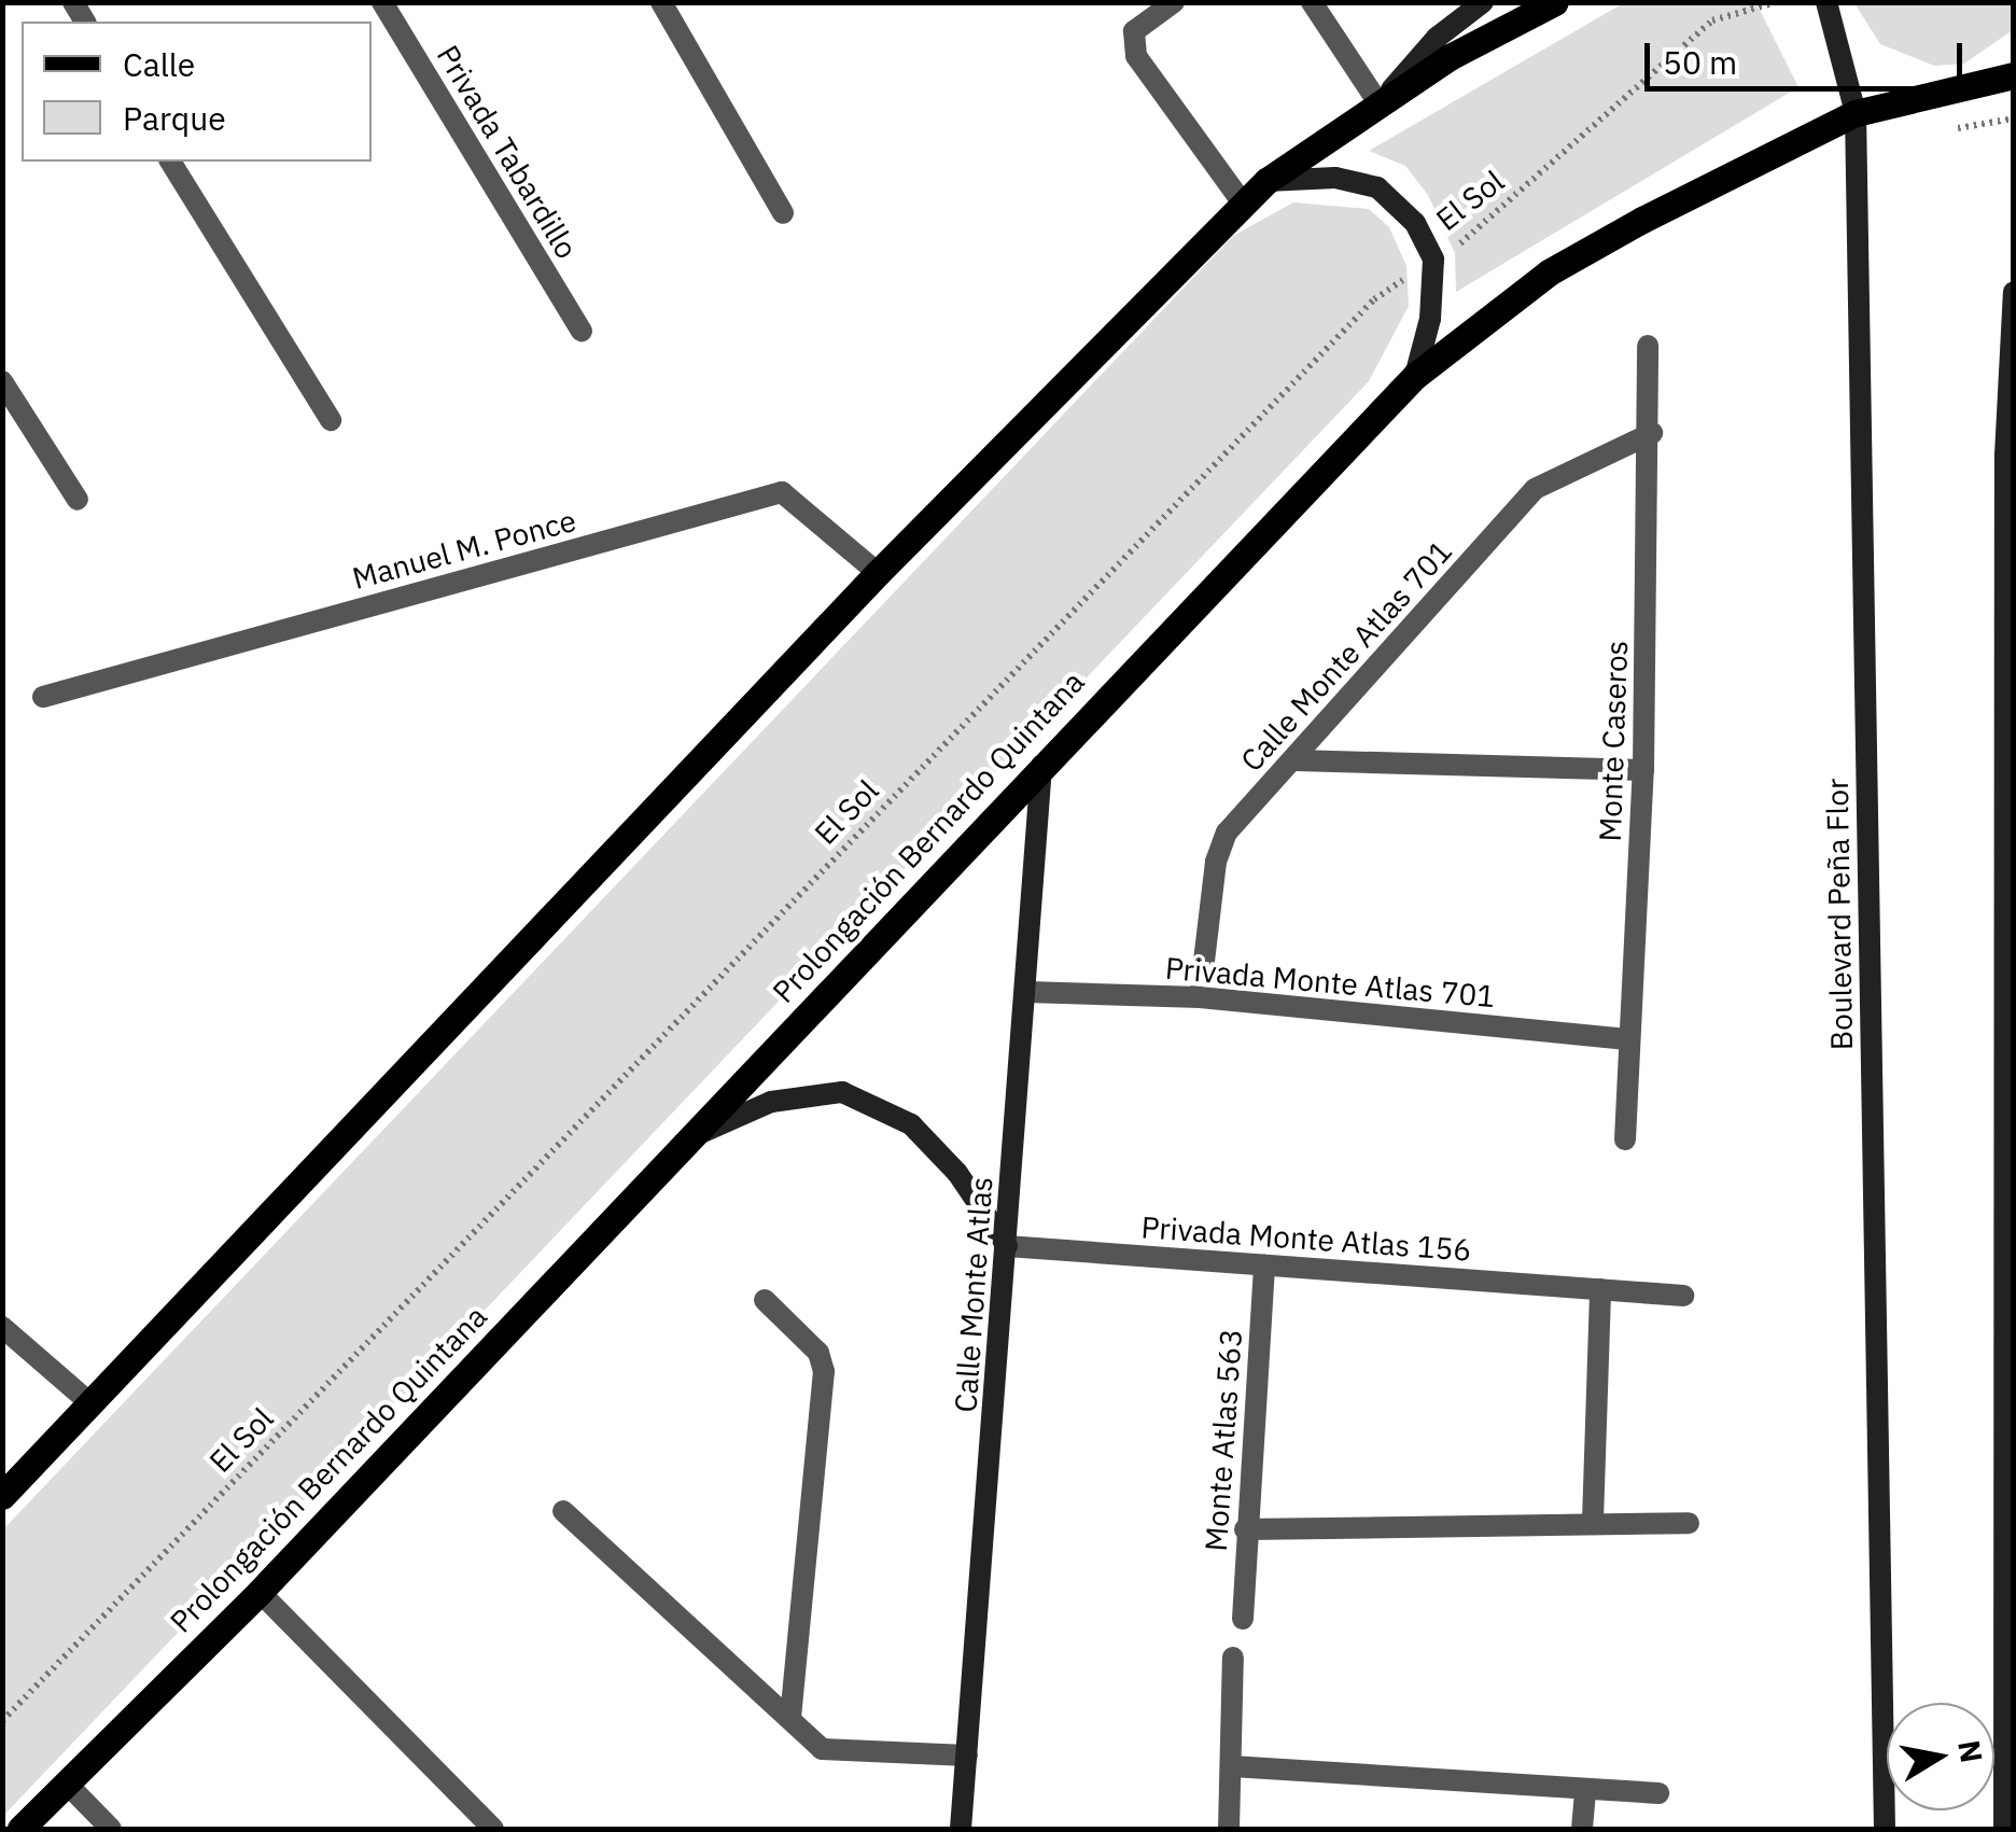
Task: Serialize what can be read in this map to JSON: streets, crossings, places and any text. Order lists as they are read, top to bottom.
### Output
{
  "streets": {
    "main road": ["Prolongación Bernardo Quintana", "Boulevard Peña Flor", "Calle Monte Atlas"],
    "street": [
      "Privada Tabardillo",
      "Manuel M. Ponce",
      "Calle Monte Atlas 701",
      "Monte Caseros",
      "Privada Monte Atlas 701",
      "Privada Monte Atlas 156",
      "Monte Atlas 563"
    ],
    "path": ["El Sol"]
  },
  "crossings": [
    ["Calle Monte Atlas 701", "Monte Caseros"],
    ["Calle Monte Atlas 701", "Privada Monte Atlas 701"],
    ["Monte Caseros", "Privada Monte Atlas 701"],
    ["Prolongación Bernardo Quintana", "Boulevard Peña Flor"],
    ["Prolongación Bernardo Quintana", "Calle Monte Atlas"],
    ["Privada Monte Atlas 701", "Calle Monte Atlas"],
    ["Privada Monte Atlas 156", "Calle Monte Atlas"],
    ["Privada Monte Atlas 156", "Monte Atlas 563"]
  ],
  "legend": ["Calle", "Parque"],
  "scale_bar": "50 m",
  "north": "right"
}
